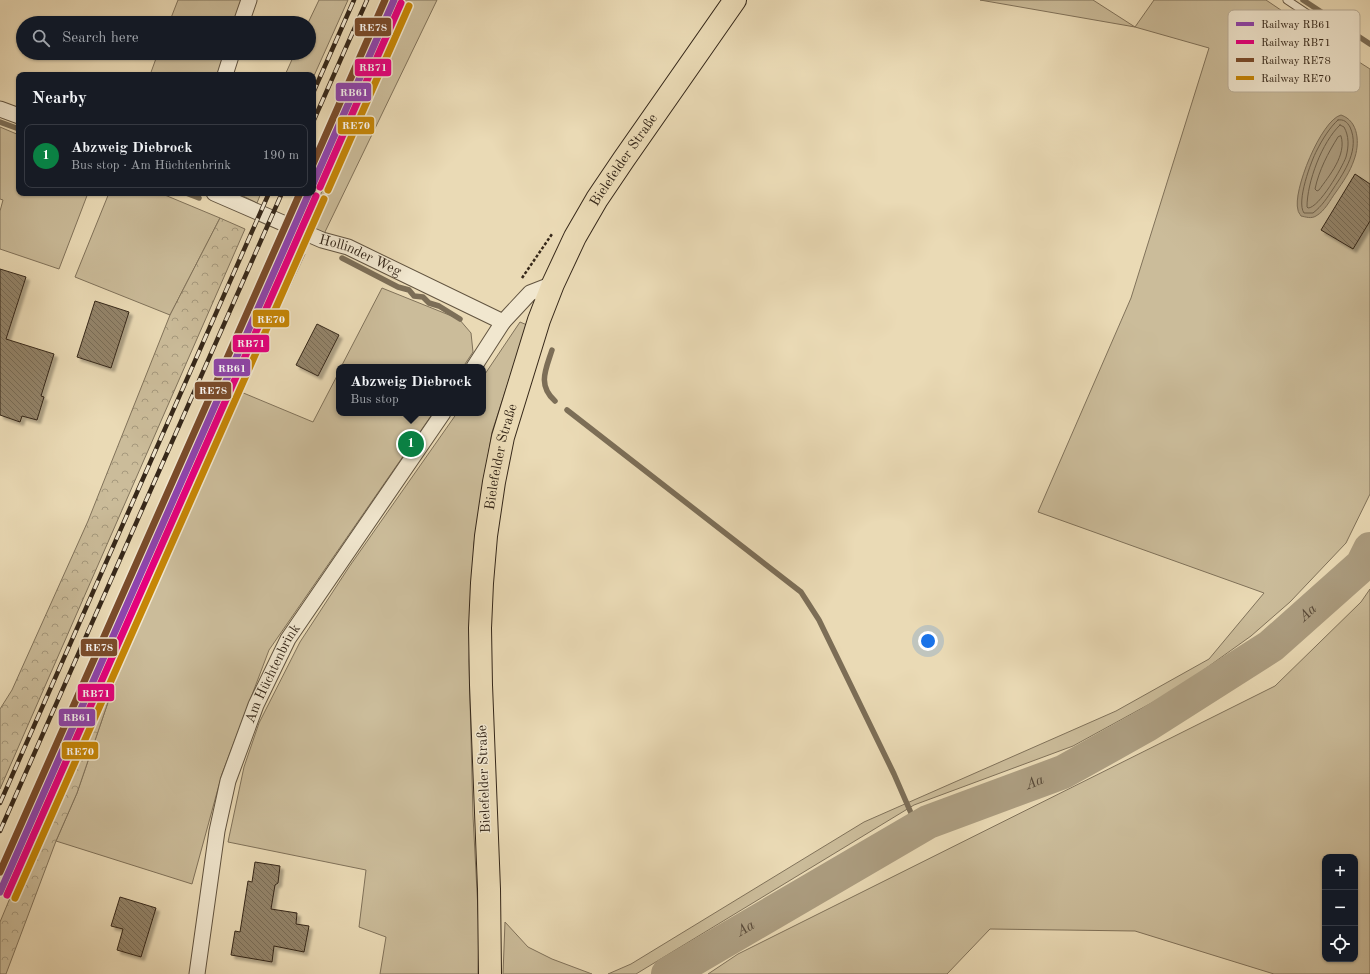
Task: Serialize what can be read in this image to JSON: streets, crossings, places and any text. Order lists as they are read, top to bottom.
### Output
{
  "streets": {
    "main road": ["Bielefelder Straße"],
    "street": ["Hollinder Weg", "Am Hüchtenbrink"]
  },
  "water": ["Aa"],
  "lines": [
    "rail line RB61",
    "rail line RE78",
    "rail line RB71",
    "rail line RE70"
  ],
  "legend": [
    "Railway RB61",
    "Railway RB71",
    "Railway RE78",
    "Railway RE70"
  ],
  "page": {
    "search": "Search here",
    "heading": "Nearby",
    "list": [
      {
        "mark": "1",
        "name": "Abzweig Diebrock",
        "note": "Bus stop · Am Hüchtenbrink",
        "value": "190 m"
      }
    ],
    "popup": ["Abzweig Diebrock", "Bus stop"],
    "pins": "1",
    "map_buttons": ["+", "−"]
  }
}
